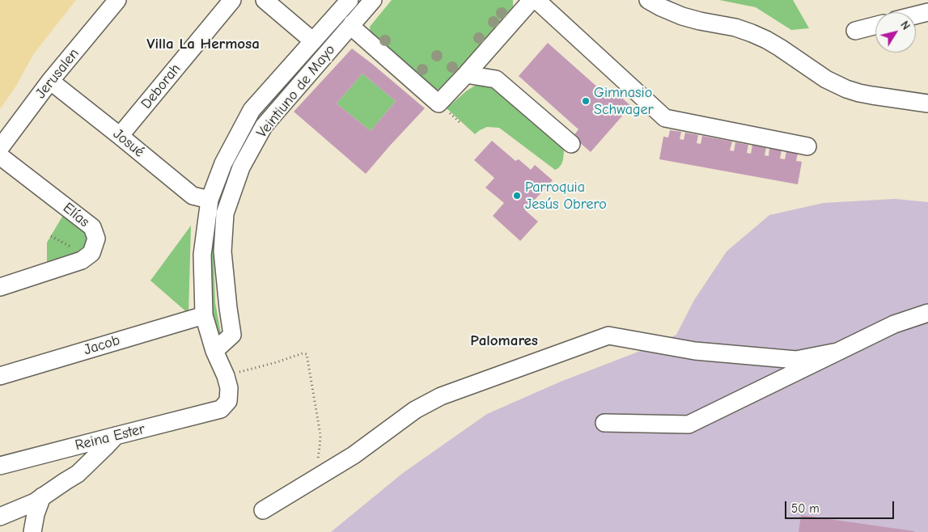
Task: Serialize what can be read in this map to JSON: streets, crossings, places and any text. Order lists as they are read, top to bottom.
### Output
{
  "streets": {
    "street": [
      "Jerusalen",
      "Deborah",
      "Veintiuno de Mayo",
      "Josué",
      "Elías",
      "Jacob",
      "Reina Ester"
    ]
  },
  "crossings": [
    ["Jerusalen", "Josué"],
    ["Deborah", "Josué"],
    ["Veintiuno de Mayo", "Josué"],
    ["Veintiuno de Mayo", "Jacob"],
    ["Veintiuno de Mayo", "Reina Ester"]
  ],
  "districts": ["Villa La Hermosa", "Palomares"],
  "places": ["Gimnasio Schwager", "Parroquia Jesús Obrero"],
  "scale_bar": "50 m",
  "north": "top right"
}
